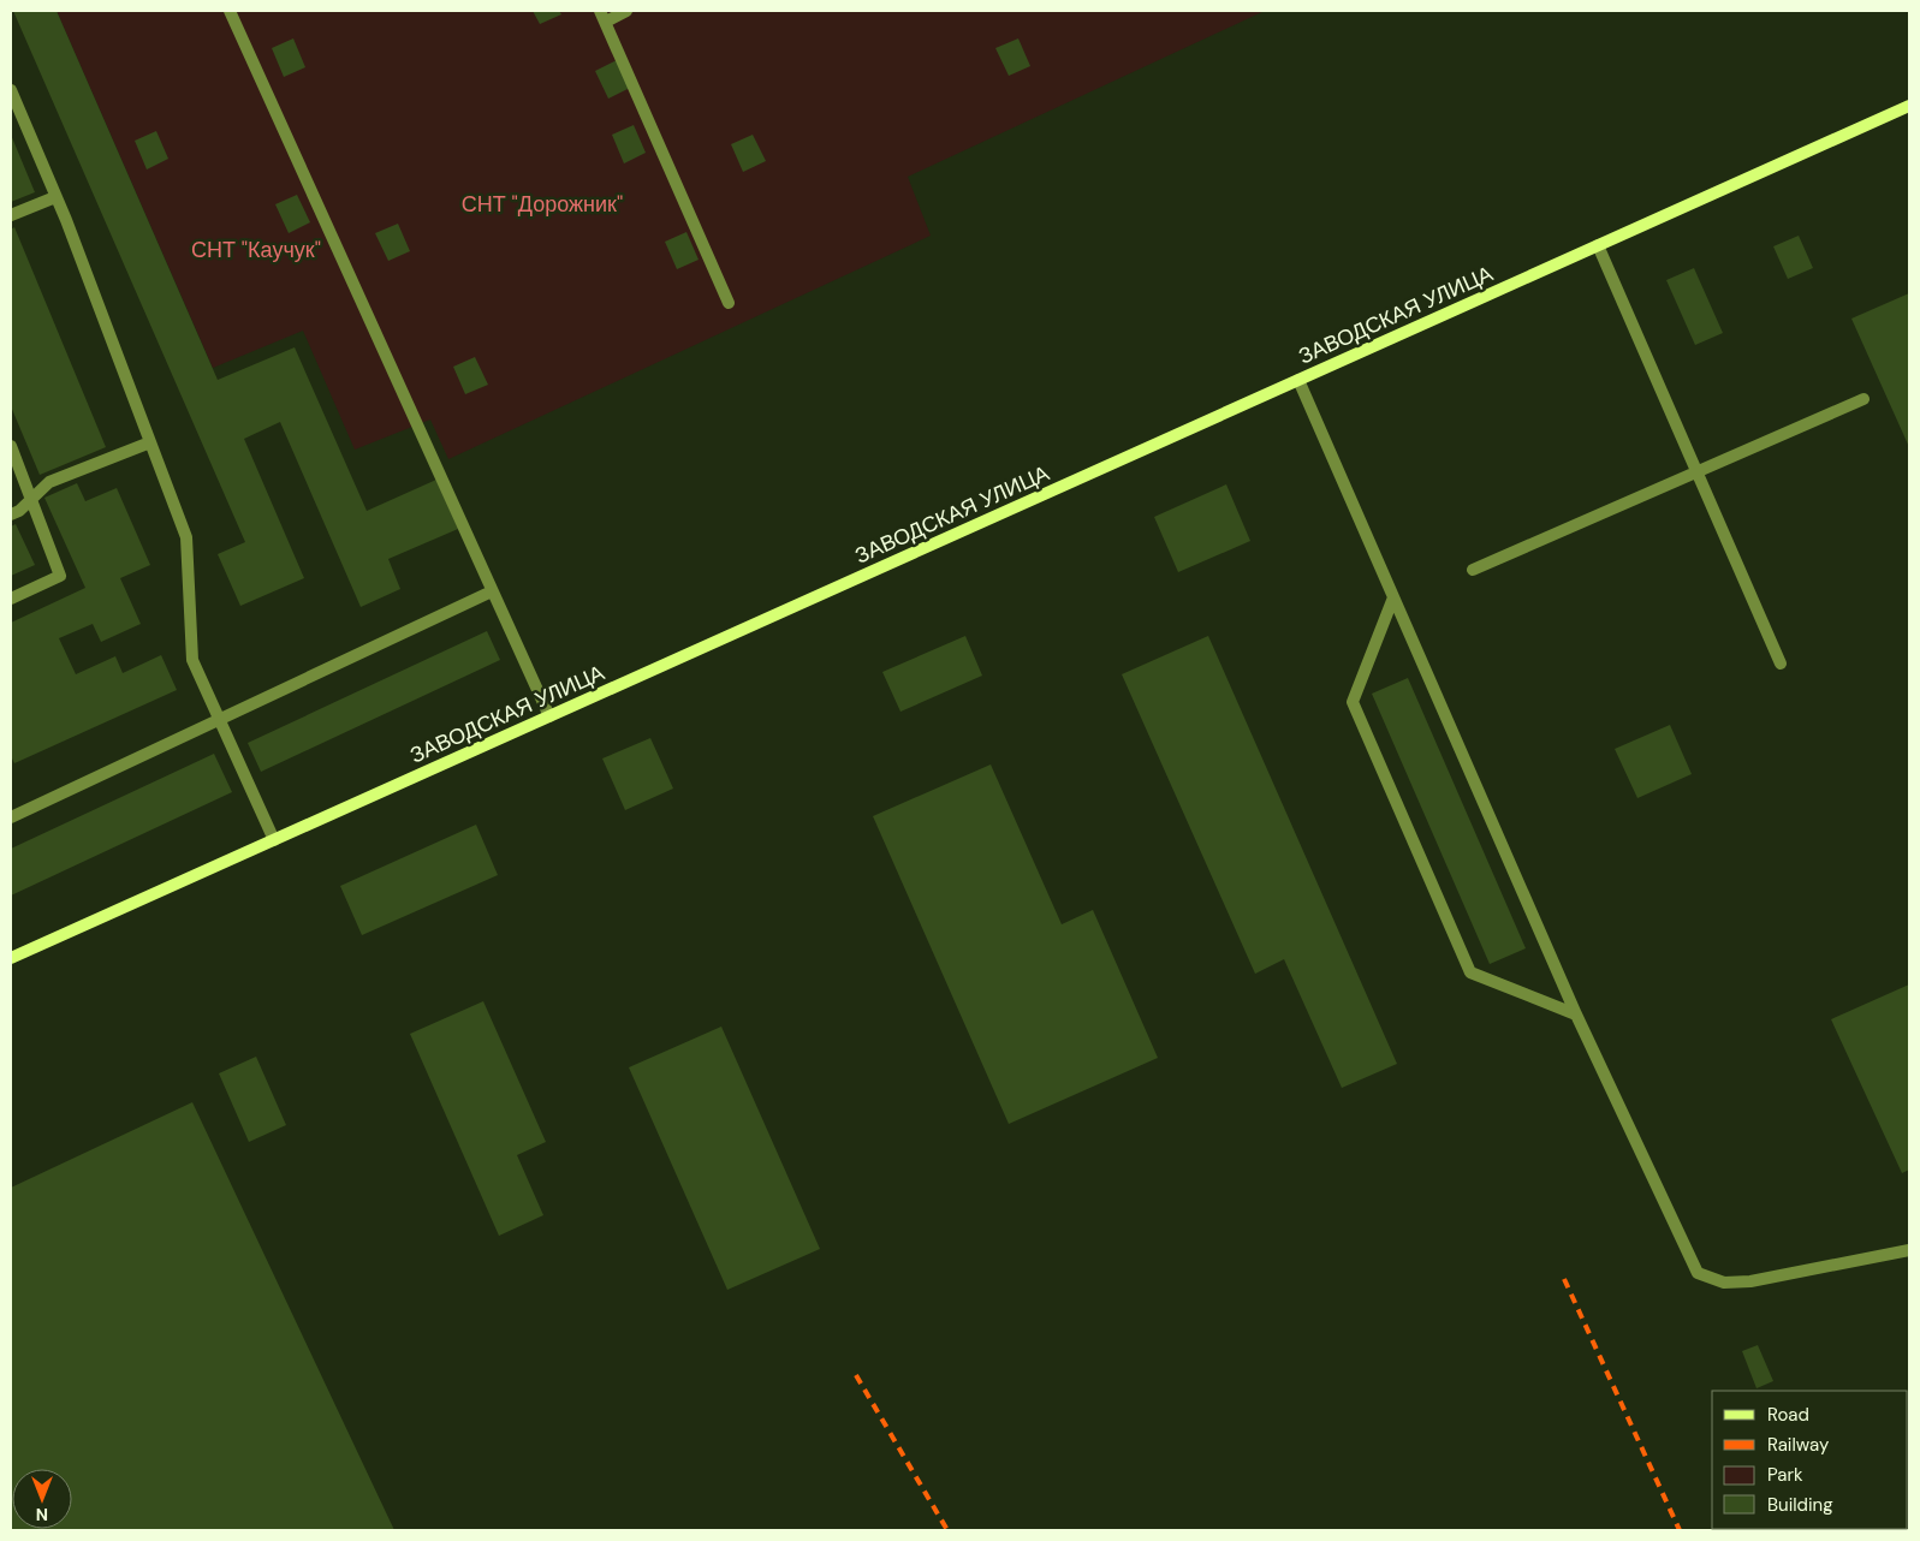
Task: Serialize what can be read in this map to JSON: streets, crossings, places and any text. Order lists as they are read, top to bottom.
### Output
{
  "streets": {
    "main road": ["ЗАВОДСКАЯ УЛИЦА"]
  },
  "parks": ["СНТ \"Дорожник\"", "СНТ \"Каучук\""],
  "legend": [
    "Road",
    "Railway",
    "Park",
    "Building"
  ],
  "north": "bottom"
}
